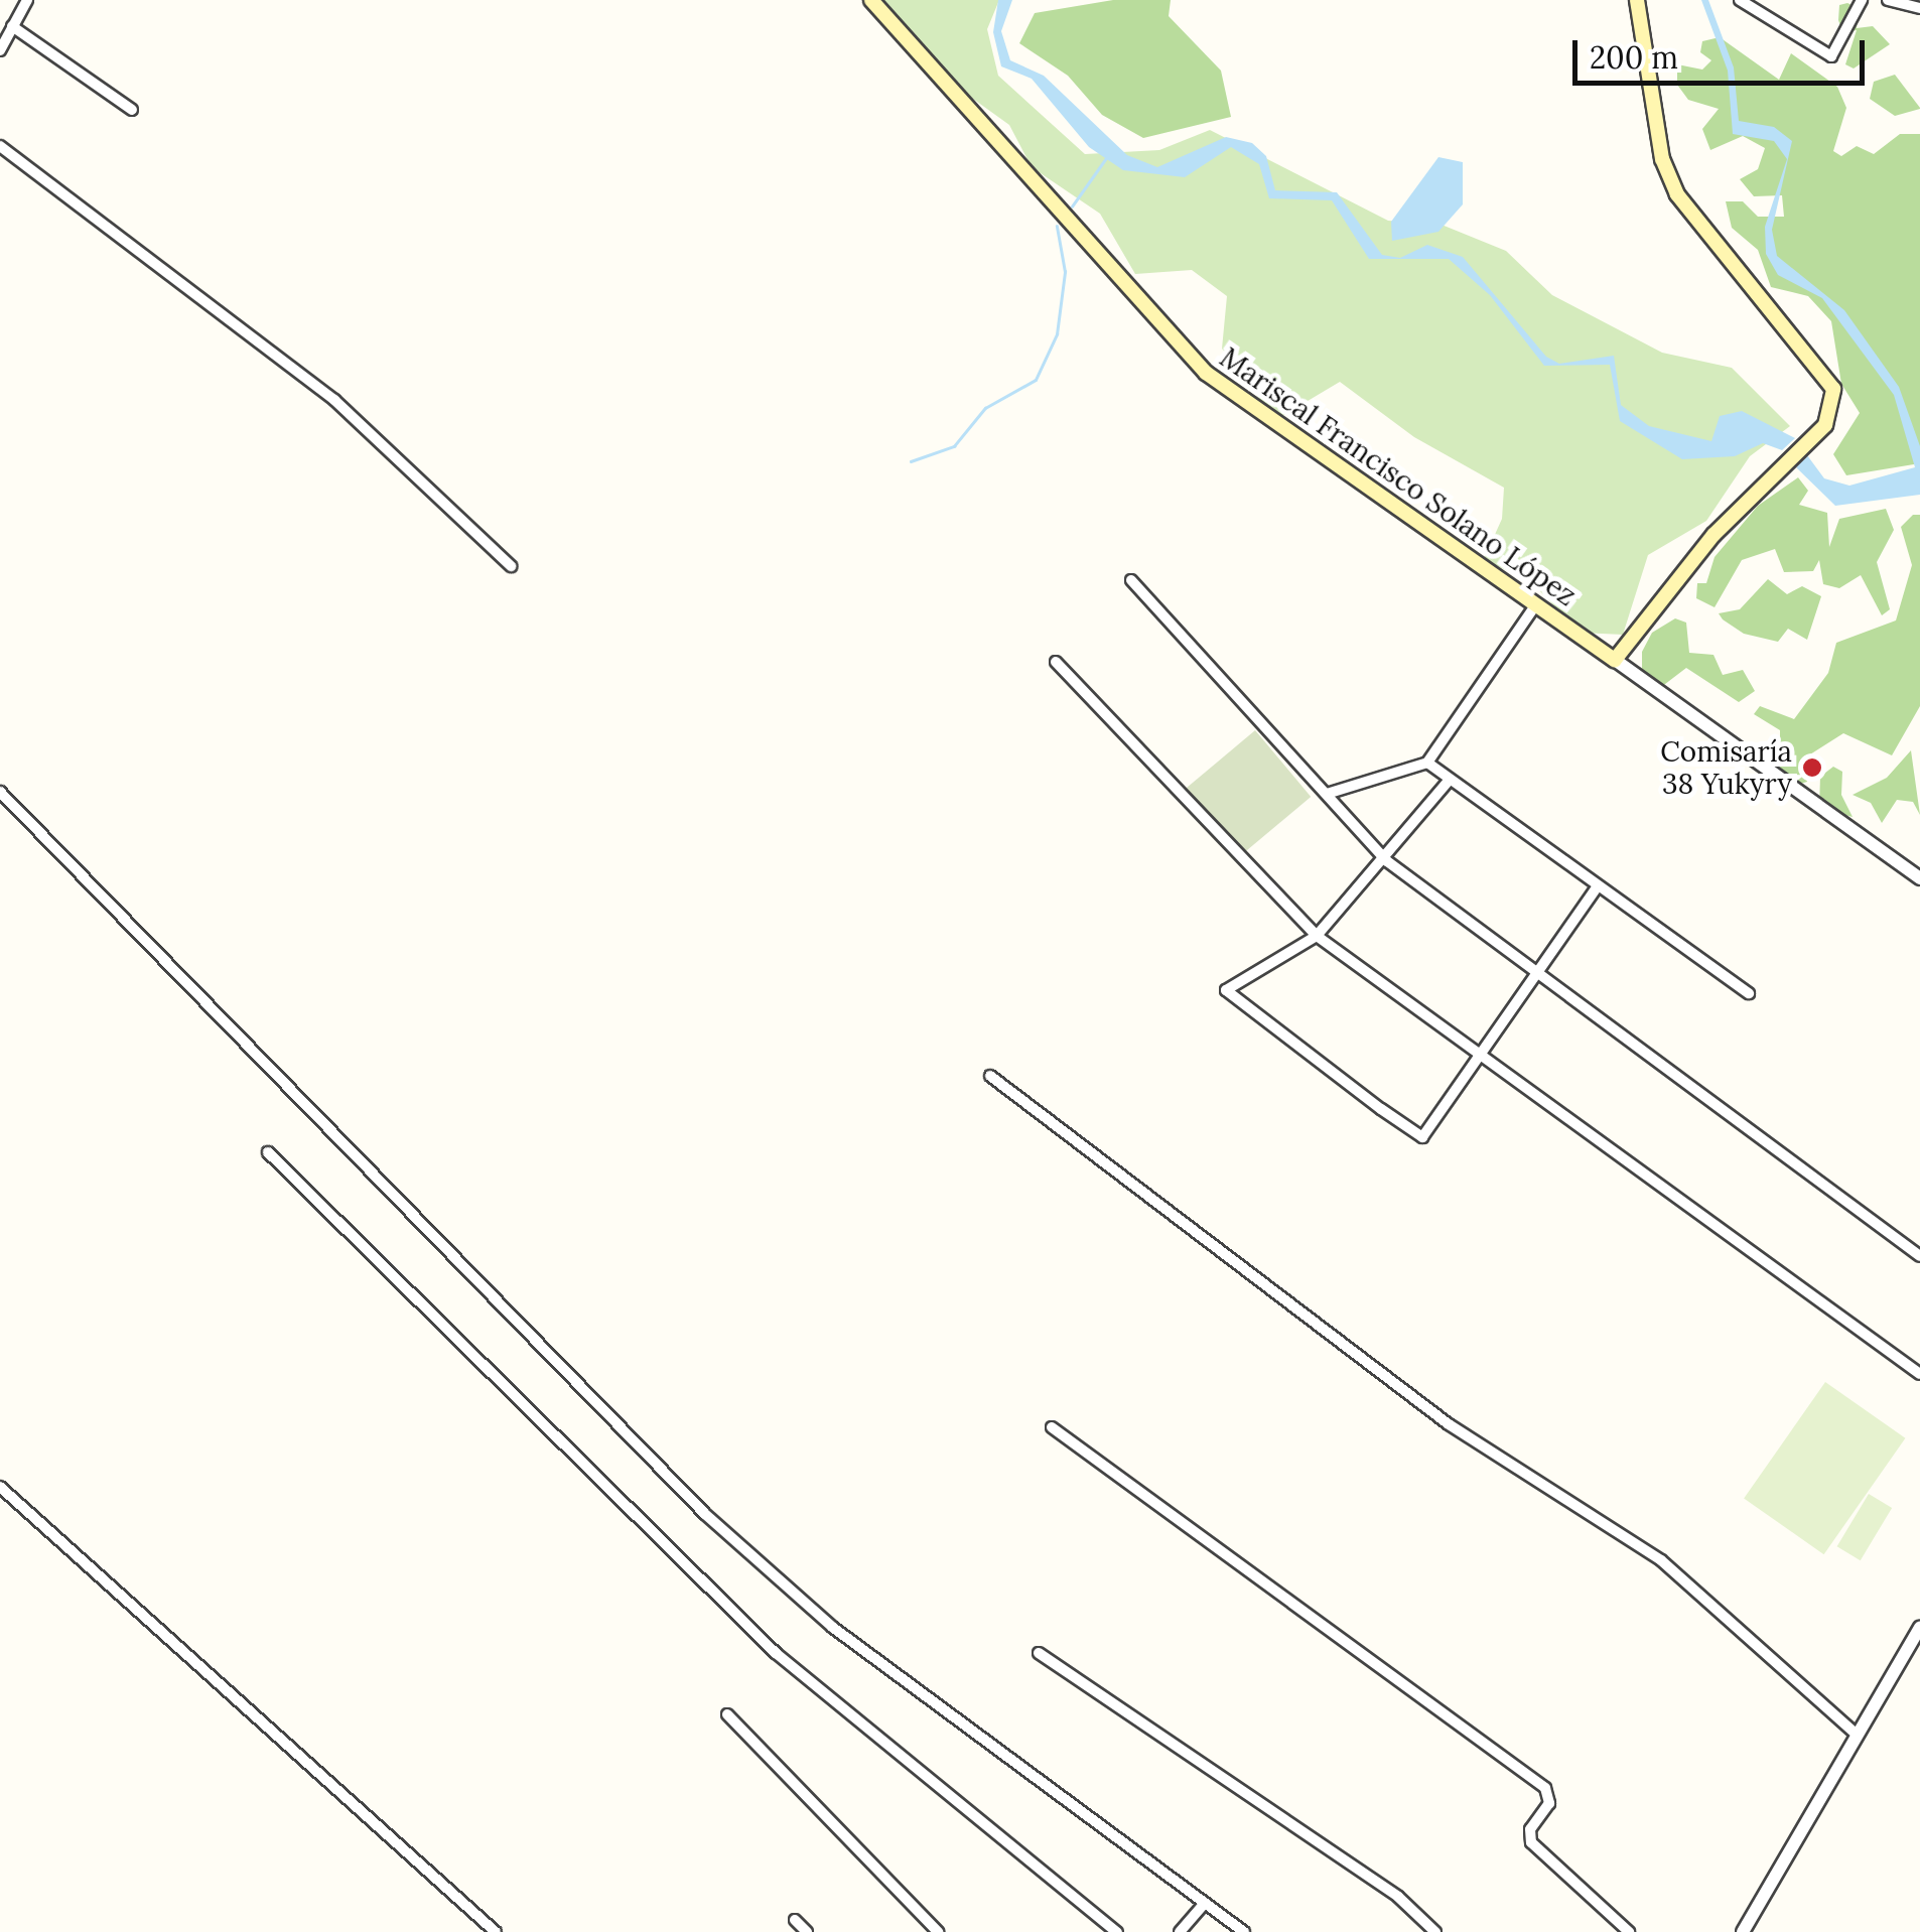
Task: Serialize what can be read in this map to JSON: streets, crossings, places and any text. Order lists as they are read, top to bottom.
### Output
{
  "streets": {
    "main road": ["Mariscal Francisco Solano López"]
  },
  "places": ["Comisaría 38 Yukyry"],
  "scale_bar": "200 m"
}
